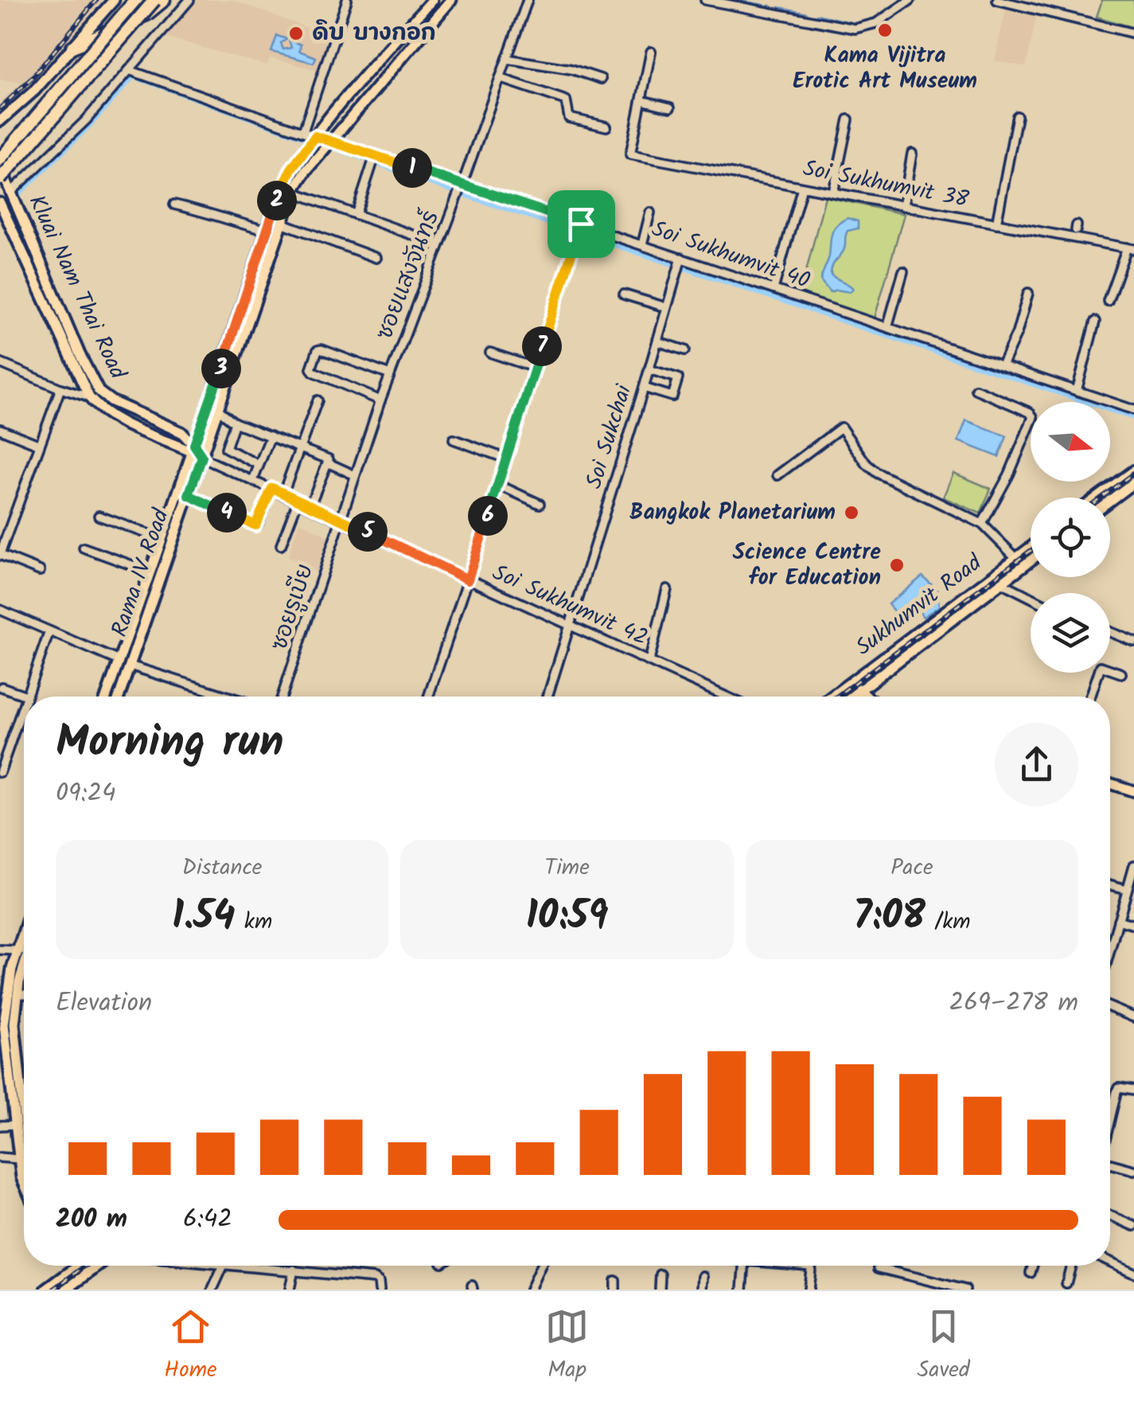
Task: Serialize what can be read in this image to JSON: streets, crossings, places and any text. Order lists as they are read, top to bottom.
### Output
{
  "streets": {
    "main road": ["Kluai Nam Thai Road", "Rama IV Road", "Sukhumvit Road"],
    "street": [
      "Soi Sukhumvit 38",
      "Soi Sukhumvit 40",
      "ซอยแสงจันทร์",
      "Soi Sukchai",
      "Soi Sukhumvit 42",
      "ซอยรูเบีย"
    ]
  },
  "crossings": [
    ["Soi Sukhumvit 40", "ซอยแสงจันทร์"],
    ["Soi Sukhumvit 40", "Soi Sukchai"],
    ["Soi Sukhumvit 40", "Rama IV Road"],
    ["ซอยแสงจันทร์", "Soi Sukhumvit 42"],
    ["ซอยแสงจันทร์", "ซอยรูเบีย"],
    ["Kluai Nam Thai Road", "Rama IV Road"],
    ["Kluai Nam Thai Road", "Soi Sukhumvit 42"],
    ["Soi Sukchai", "Soi Sukhumvit 42"],
    ["Rama IV Road", "Soi Sukhumvit 42"],
    ["Soi Sukhumvit 42", "ซอยรูเบีย"]
  ],
  "places": [
    "Kama Vijitra Erotic Art Museum",
    "ดิบ บางกอก",
    "Bangkok Planetarium",
    "Science Centre for Education"
  ],
  "north": "right",
  "page": {
    "pins": [
      "1",
      "2",
      "7",
      "3",
      "4",
      "6",
      "5"
    ],
    "heading": ["Morning run", "09:24"],
    "stats": [
      ["Distance", "1.54 km"],
      ["Time", "10:59"],
      ["Pace", "7:08 /km"]
    ],
    "chart": ["Elevation", "269–278 m"],
    "list": [
      {
        "name": "200 m",
        "note": "6:42"
      }
    ],
    "tabs": ["Home", "Map", "Saved"]
  }
}
